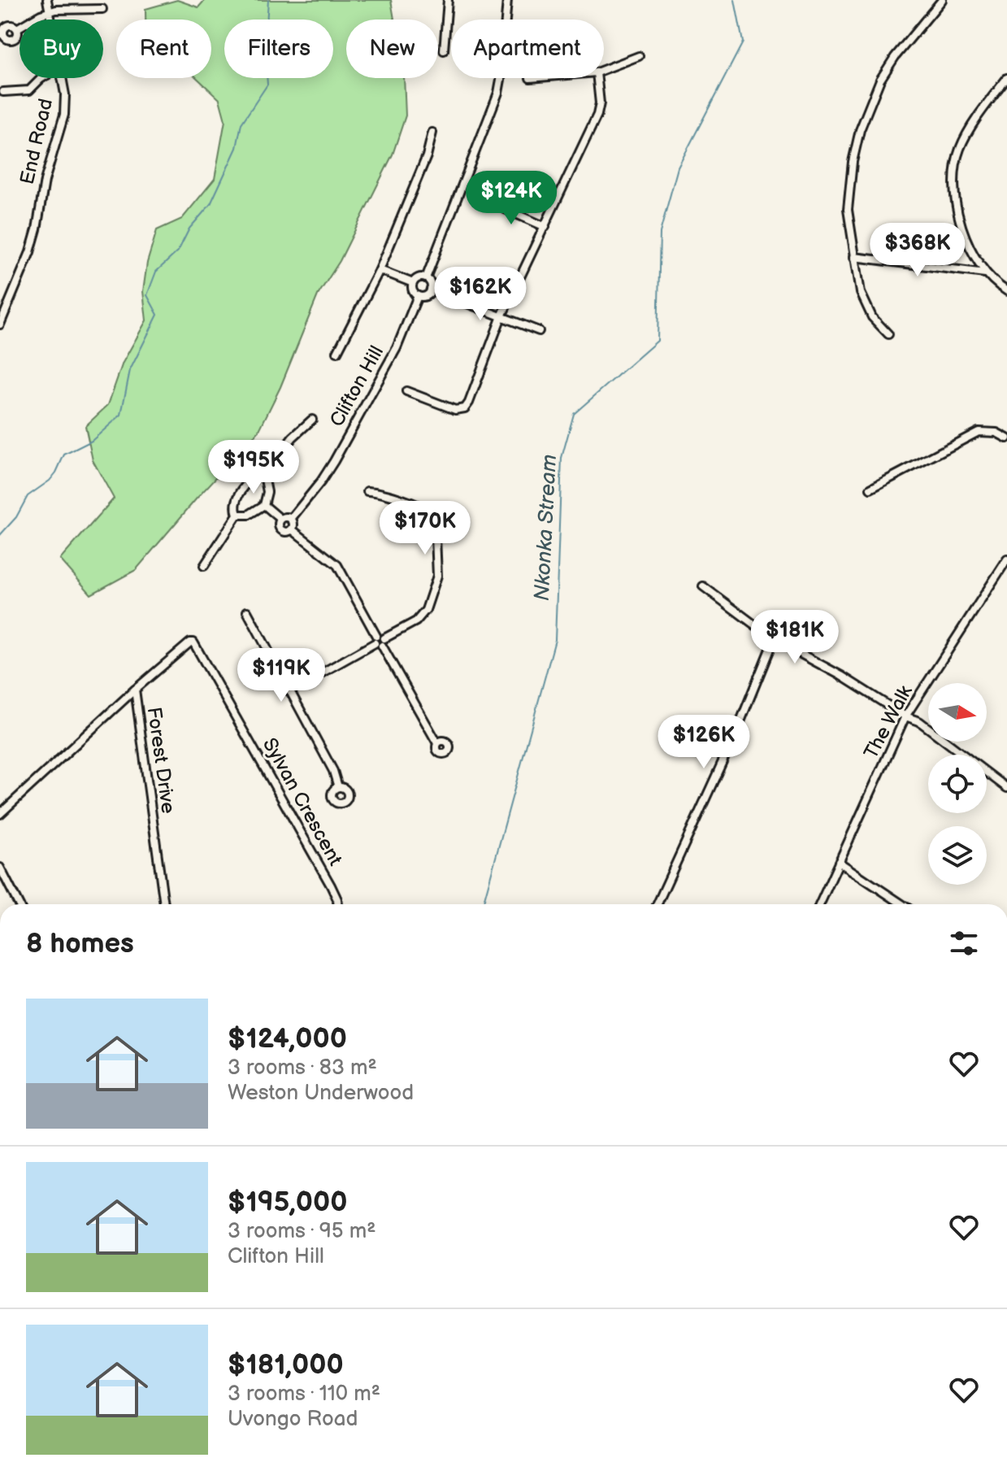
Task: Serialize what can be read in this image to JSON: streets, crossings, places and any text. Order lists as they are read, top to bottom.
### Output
{
  "streets": {
    "street": [
      "End Road",
      "Clifton Hill",
      "The Walk",
      "Forest Drive",
      "Sylvan Crescent"
    ]
  },
  "crossings": [
    ["Forest Drive", "Sylvan Crescent"]
  ],
  "water": ["Nkonka Stream"],
  "north": "right",
  "page": {
    "chip": [
      "Buy",
      "Rent",
      "Filters",
      "New",
      "Apartment"
    ],
    "price": [
      "$124K",
      "$368K",
      "$162K",
      "$195K",
      "$170K",
      "$181K",
      "$119K",
      "$126K"
    ],
    "heading": "8 homes",
    "list": [
      {
        "name": "$124,000",
        "note": "3 rooms · 83 m² · Weston Underwood"
      },
      {
        "name": "$195,000",
        "note": "3 rooms · 95 m² · Clifton Hill"
      },
      {
        "name": "$181,000",
        "note": "3 rooms · 110 m² · Uvongo Road"
      }
    ]
  }
}
